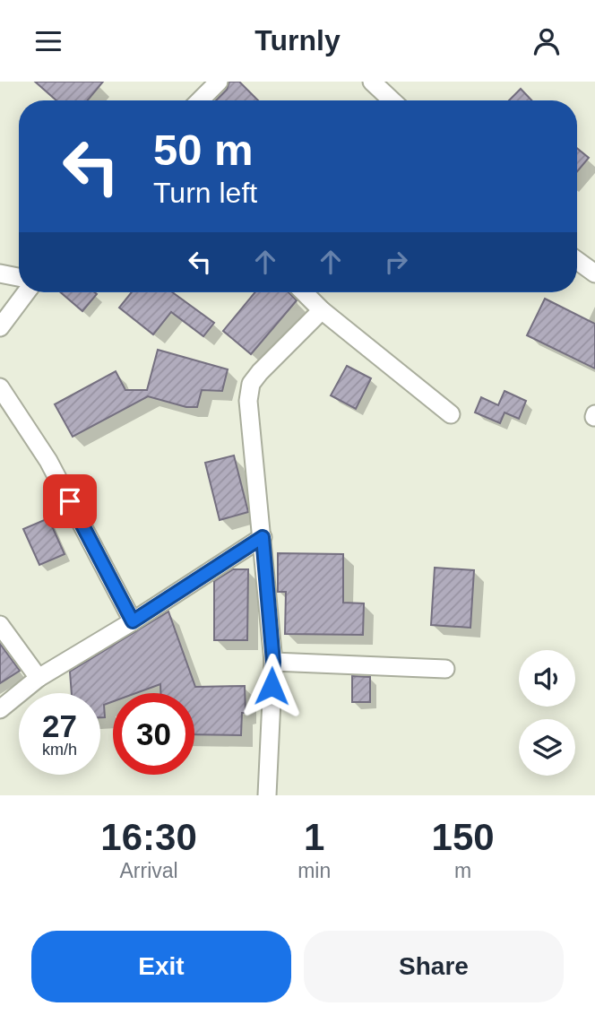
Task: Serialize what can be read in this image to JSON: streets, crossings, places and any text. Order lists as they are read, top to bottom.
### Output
{
  "page": {
    "header": "Turnly",
    "turn": ["50 m", "Turn left"],
    "speed": "27 km/h",
    "limit": "30",
    "eta": [
      "16:30",
      "Arrival",
      "1",
      "min",
      "150",
      "m"
    ],
    "buttons": ["Exit", "Share"]
  }
}
